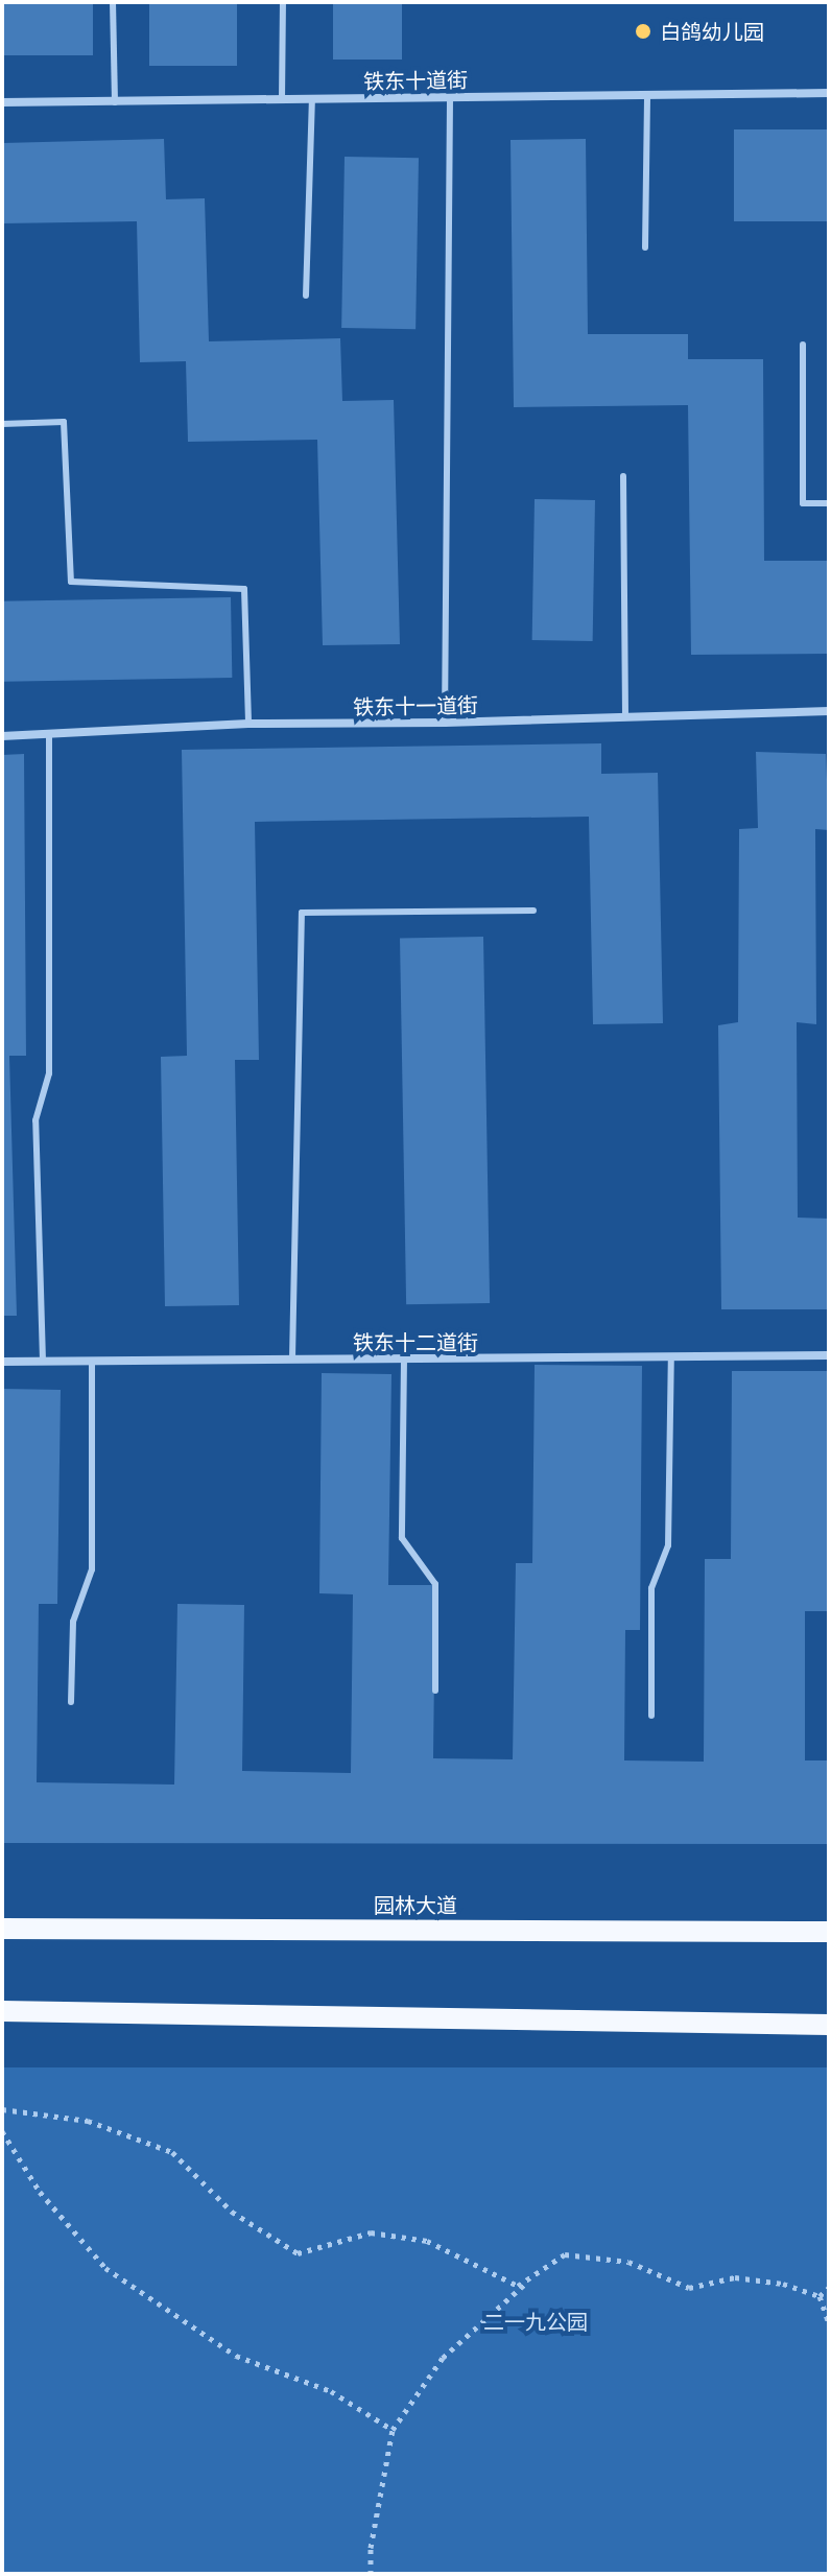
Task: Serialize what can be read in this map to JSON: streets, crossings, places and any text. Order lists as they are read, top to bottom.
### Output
{
  "streets": {
    "main road": ["园林大道"],
    "street": ["铁东十道街", "铁东十一道街", "铁东十二道街"]
  },
  "parks": ["二一九公园"],
  "places": ["白鸽幼儿园"]
}
